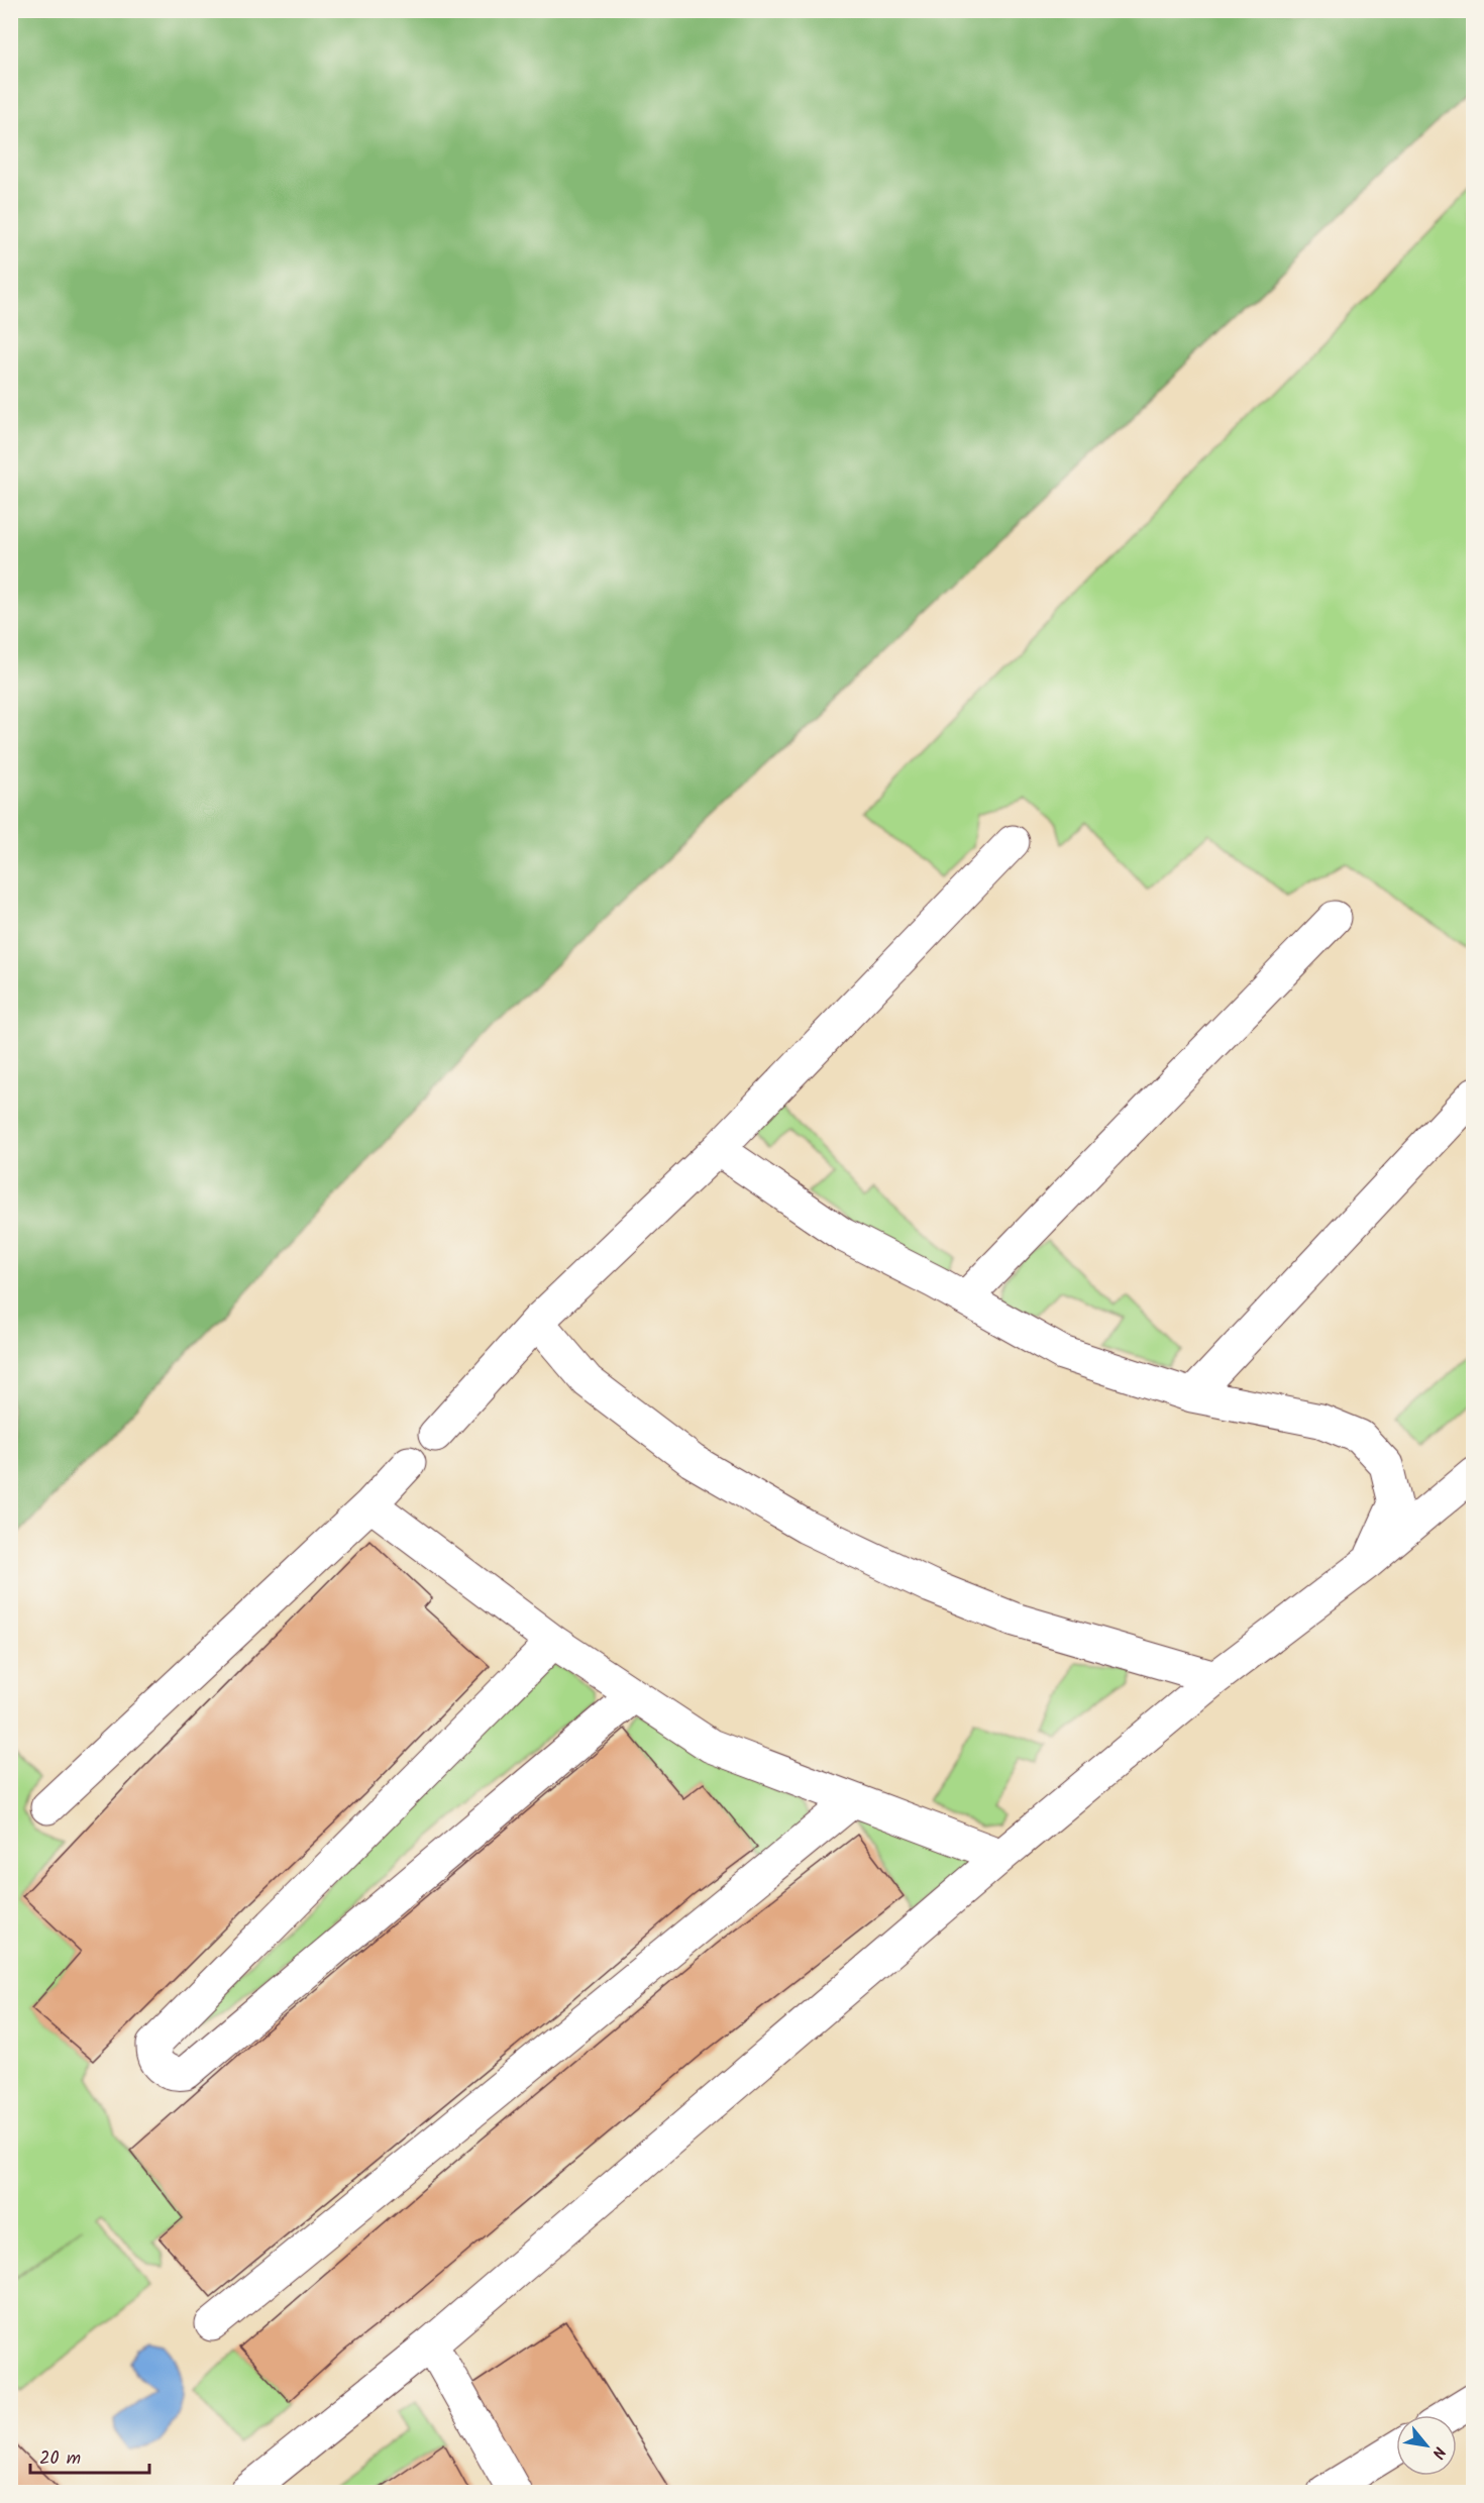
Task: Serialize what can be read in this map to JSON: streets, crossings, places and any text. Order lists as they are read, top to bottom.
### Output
{
  "scale_bar": "20 m",
  "north": "bottom right"
}
